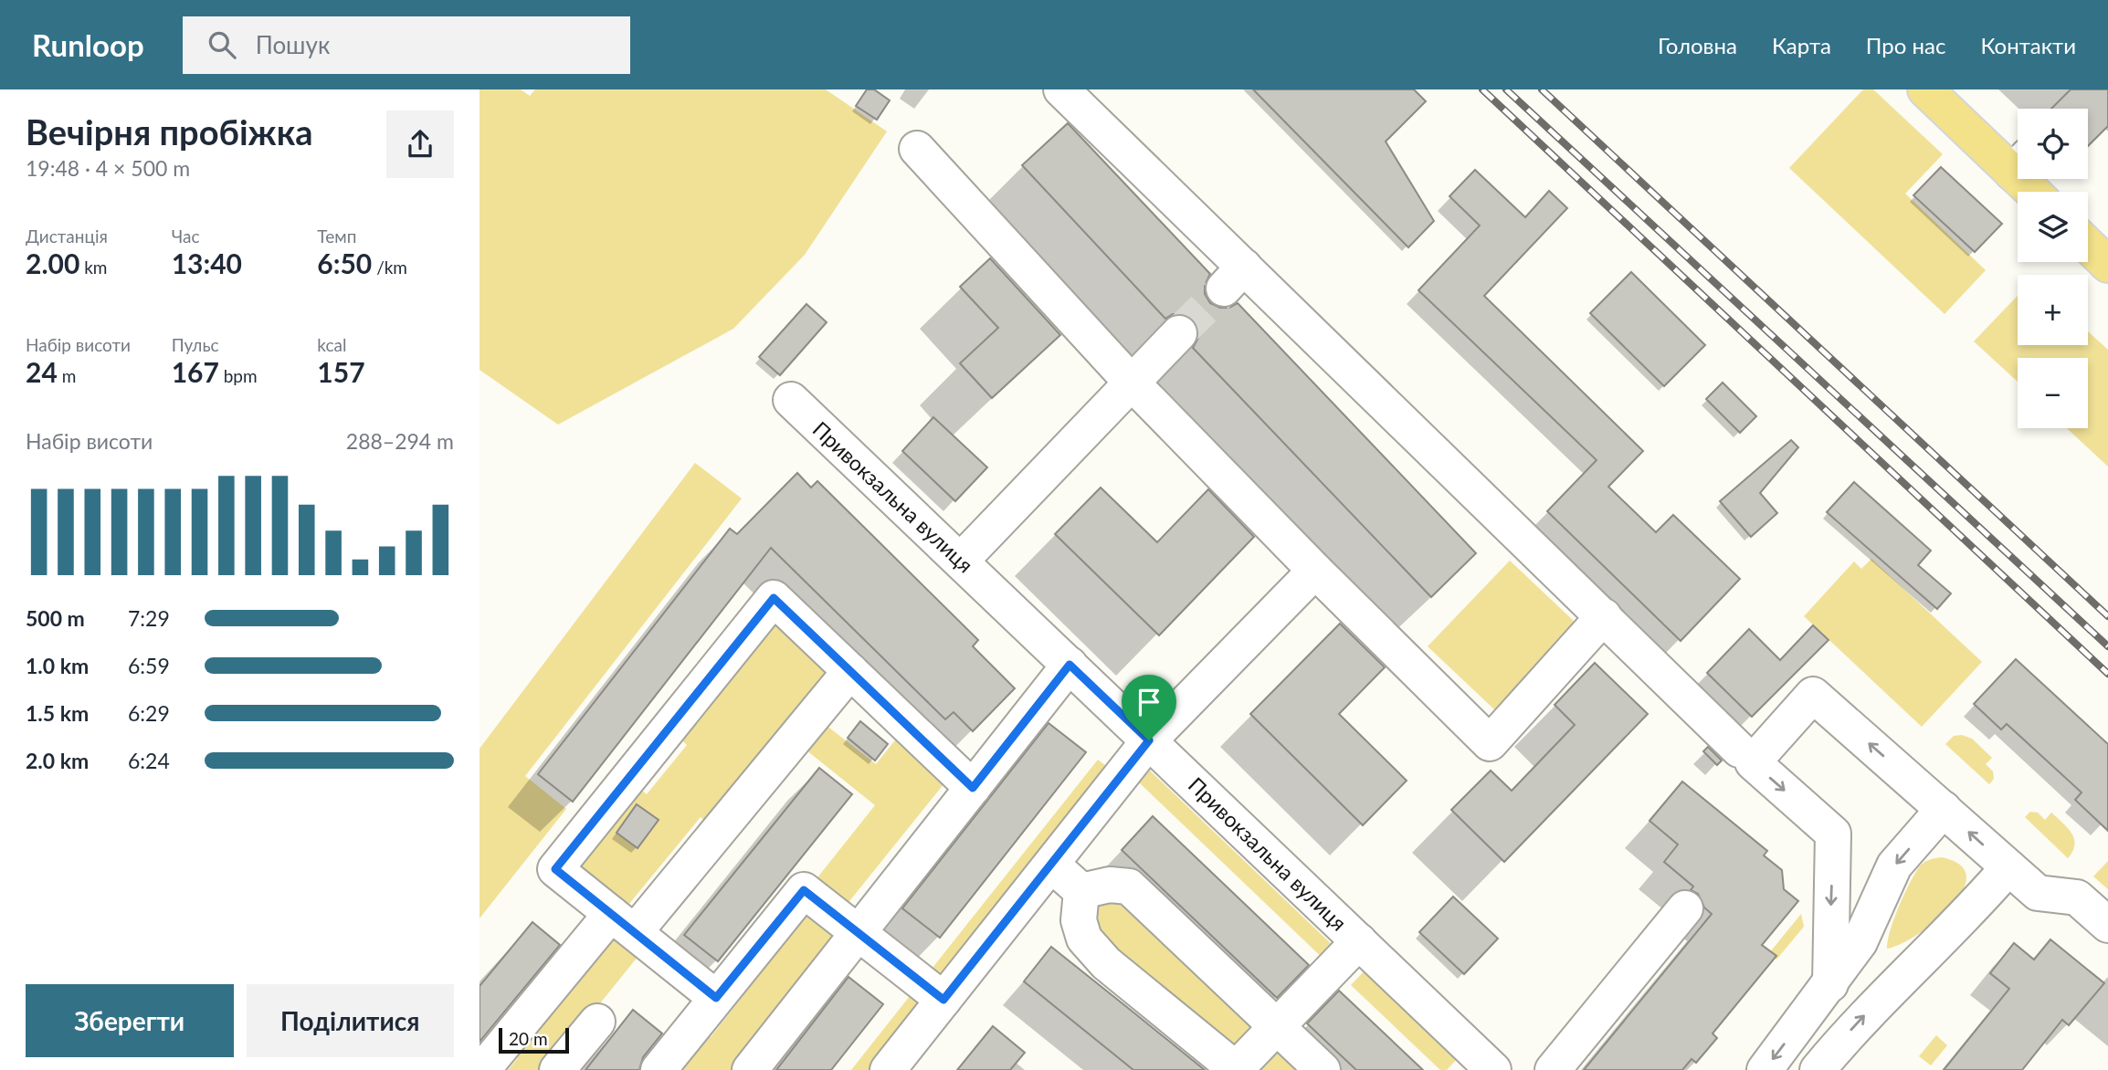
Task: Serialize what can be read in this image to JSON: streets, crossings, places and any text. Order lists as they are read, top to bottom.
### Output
{
  "streets": {
    "street": ["Привокзальна вулиця"]
  },
  "scale_bar": "20 m",
  "page": {
    "header": "Runloop",
    "search": "Пошук",
    "nav": [
      "Головна",
      "Карта",
      "Про нас",
      "Контакти"
    ],
    "heading": ["Вечірня пробіжка", "19:48 · 4 × 500 m"],
    "map_buttons": ["+", "−"],
    "stats": [
      ["Дистанція", "2.00 km"],
      ["Час", "13:40"],
      ["Темп", "6:50 /km"],
      ["Набір висоти", "24 m"],
      ["Пульс", "167 bpm"],
      ["kcal", "157"]
    ],
    "chart": ["Набір висоти", "288–294 m"],
    "list": [
      {
        "name": "500 m",
        "note": "7:29"
      },
      {
        "name": "1.0 km",
        "note": "6:59"
      },
      {
        "name": "1.5 km",
        "note": "6:29"
      },
      {
        "name": "2.0 km",
        "note": "6:24"
      }
    ],
    "buttons": ["Зберегти", "Поділитися"],
    "scale": "20 m"
  }
}
